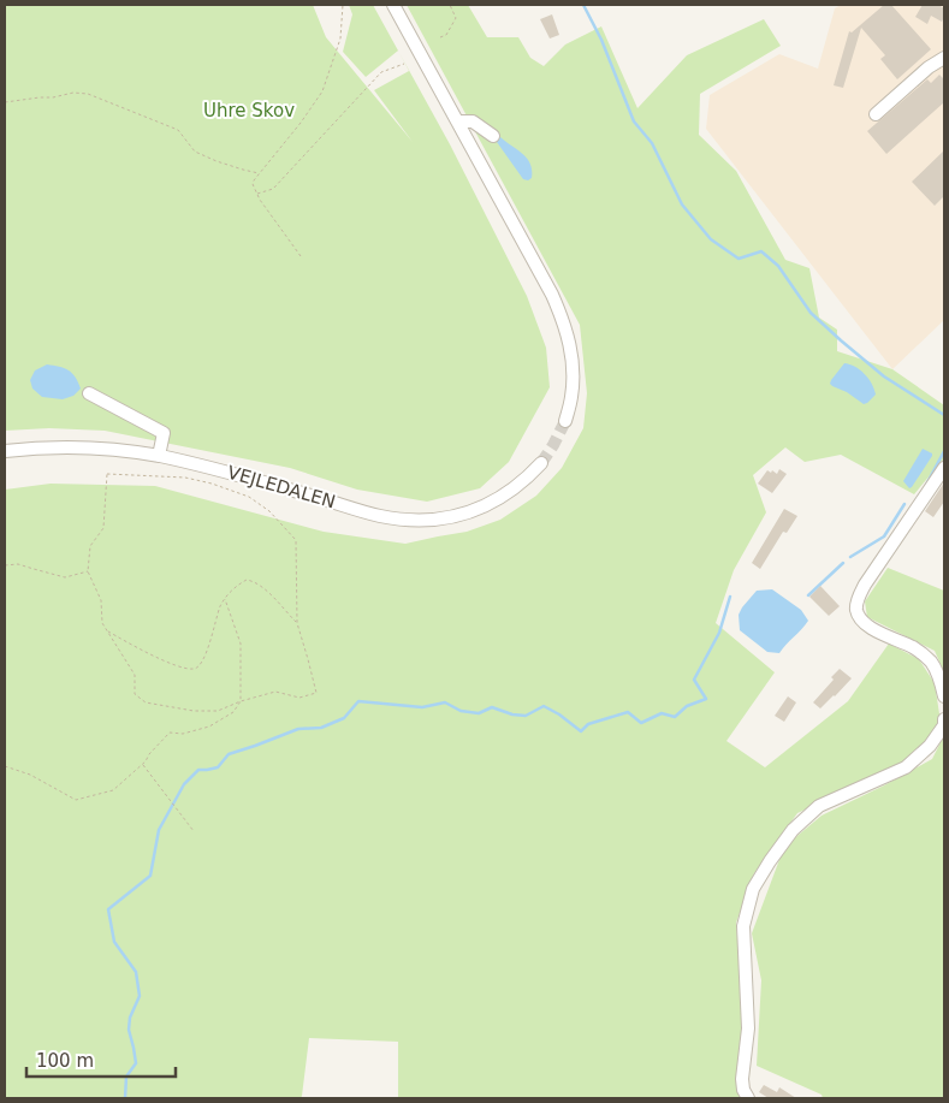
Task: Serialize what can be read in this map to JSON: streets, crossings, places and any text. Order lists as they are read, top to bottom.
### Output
{
  "streets": {
    "street": ["VEJLEDALEN"]
  },
  "parks": ["Uhre Skov"],
  "scale_bar": "100 m"
}
